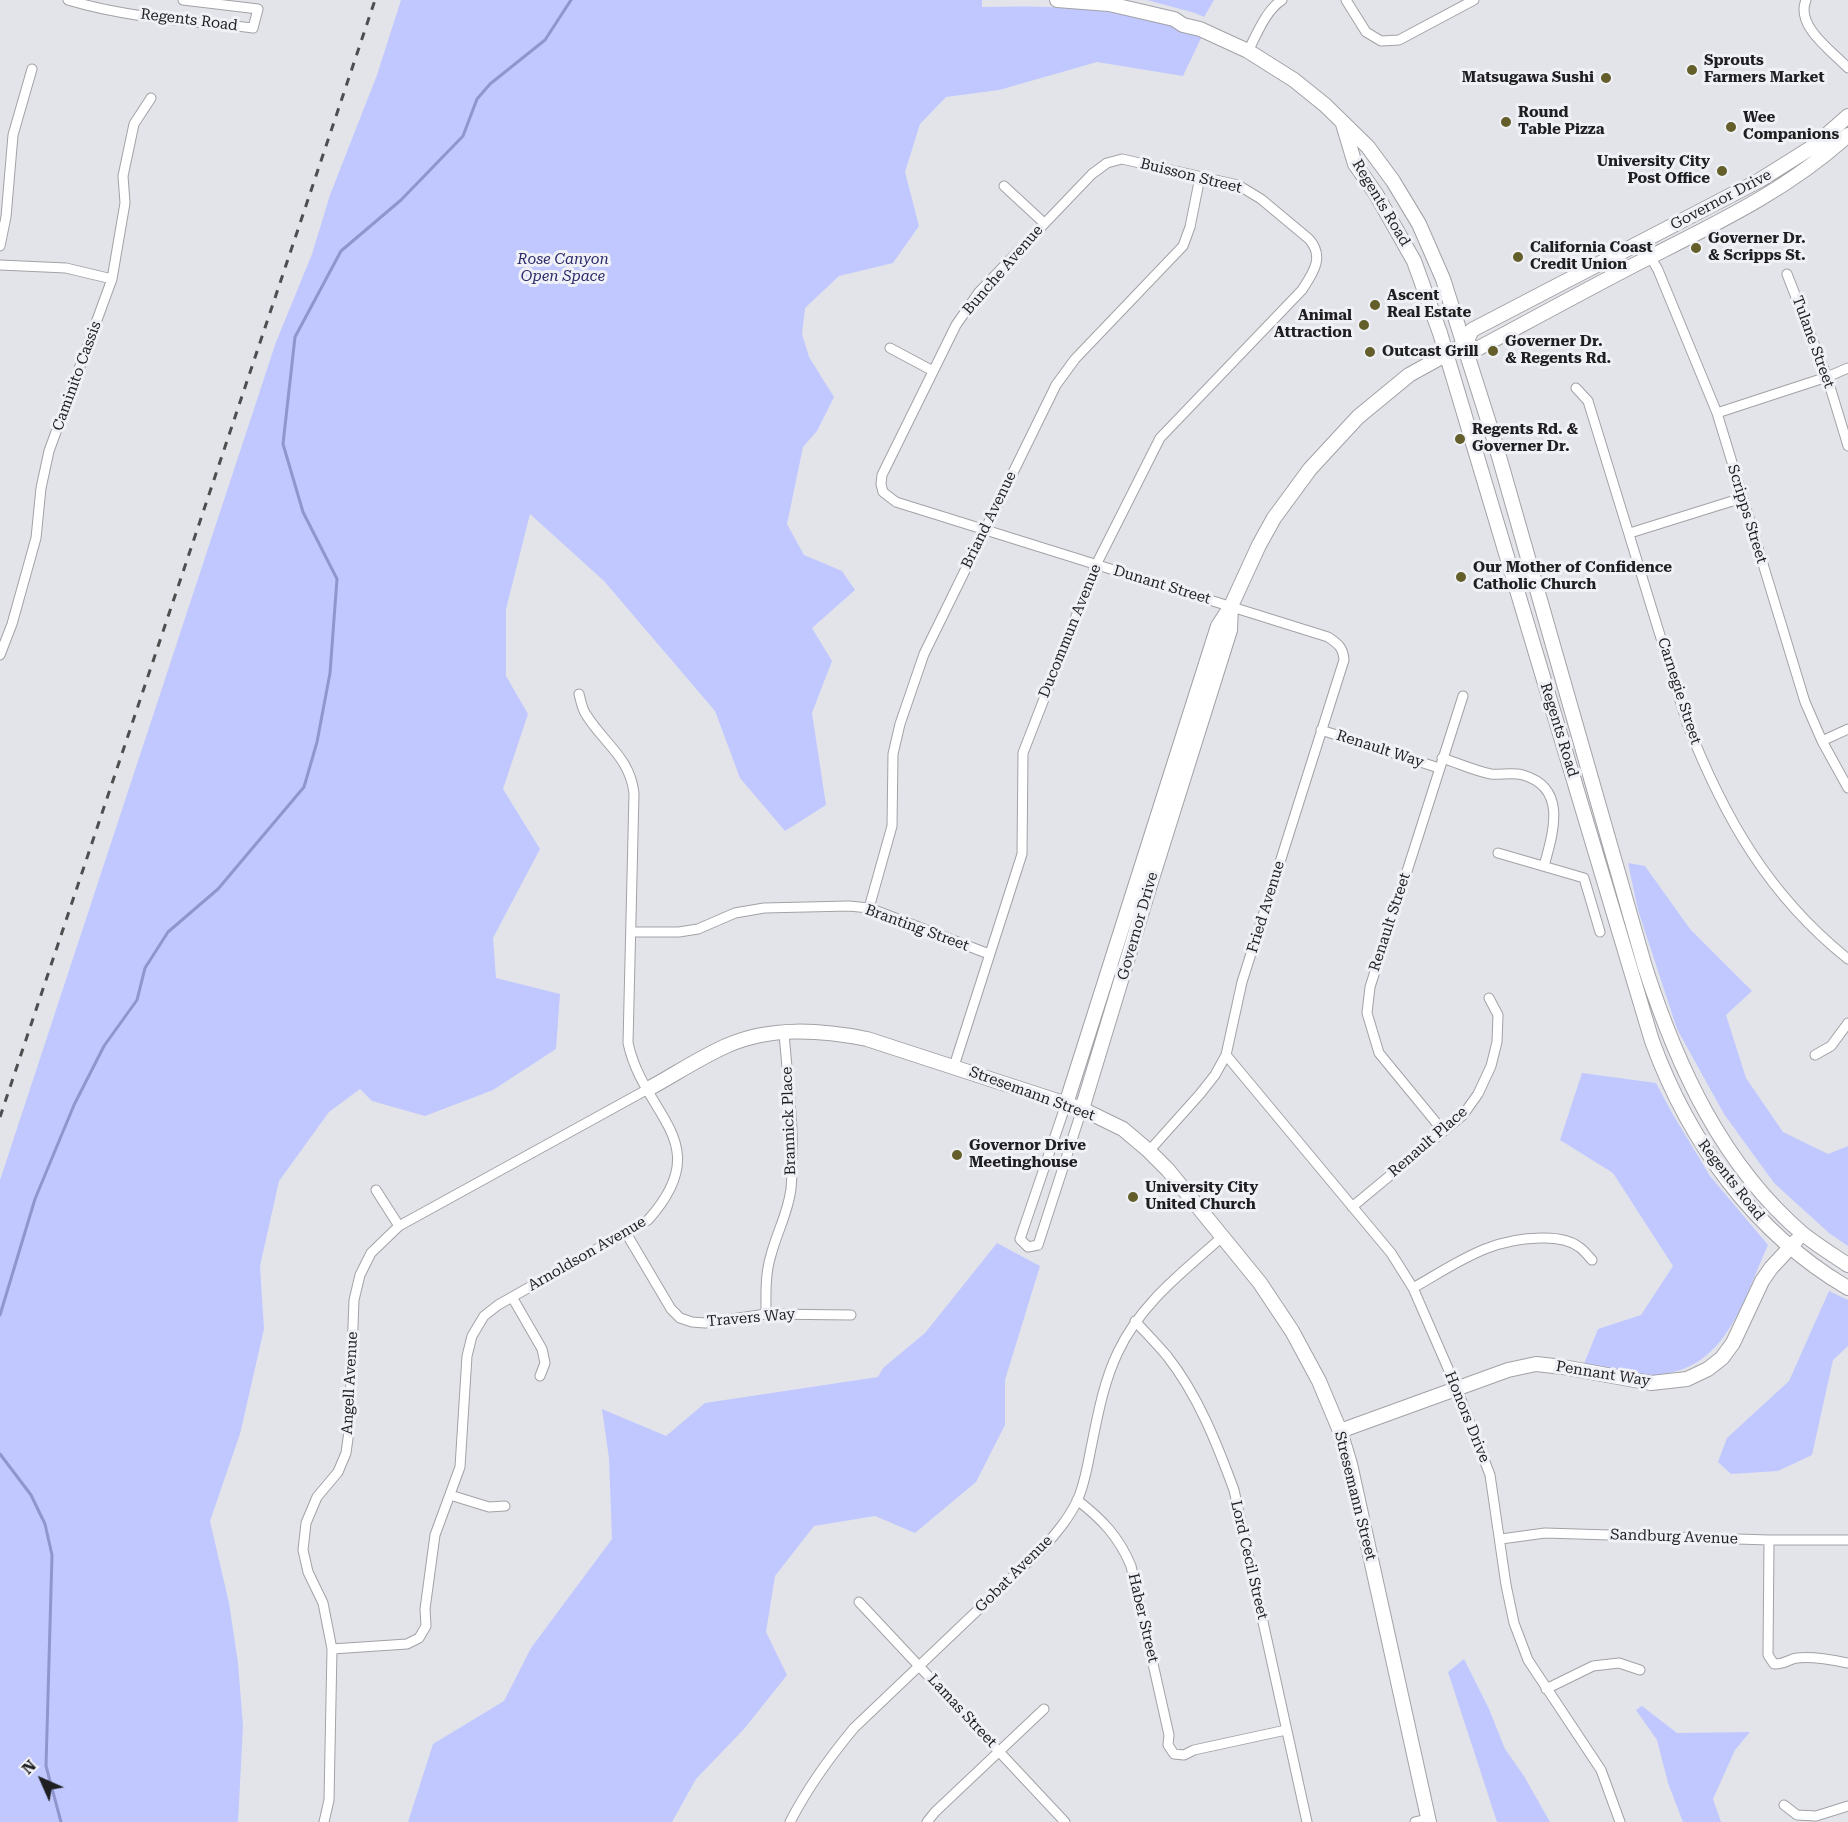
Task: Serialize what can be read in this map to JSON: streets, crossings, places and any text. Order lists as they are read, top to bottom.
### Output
{
  "streets": {
    "street": [
      "Regents Road",
      "Buisson Street",
      "Governor Drive",
      "Bunche Avenue",
      "Tulane Street",
      "Caminito Cassis",
      "Scripps Street",
      "Briand Avenue",
      "Dunant Street",
      "Ducommun Avenue",
      "Carnegie Street",
      "Renault Way",
      "Fried Avenue",
      "Renault Street",
      "Branting Street",
      "Stresemann Street",
      "Brannick Place",
      "Renault Place",
      "Arnoldson Avenue",
      "Travers Way",
      "Pennant Way",
      "Angell Avenue",
      "Honors Drive",
      "Sandburg Avenue",
      "Lord Cecil Street",
      "Gobat Avenue",
      "Haber Street",
      "Lamas Street"
    ]
  },
  "crossings": [
    ["Regents Road", "Governor Drive"],
    ["Regents Road", "Pennant Way"],
    ["Buisson Street", "Bunche Avenue"],
    ["Buisson Street", "Briand Avenue"],
    ["Buisson Street", "Ducommun Avenue"],
    ["Governor Drive", "Scripps Street"],
    ["Governor Drive", "Dunant Street"],
    ["Governor Drive", "Stresemann Street"],
    ["Bunche Avenue", "Dunant Street"],
    ["Briand Avenue", "Dunant Street"],
    ["Briand Avenue", "Branting Street"],
    ["Dunant Street", "Ducommun Avenue"],
    ["Dunant Street", "Fried Avenue"],
    ["Ducommun Avenue", "Branting Street"],
    ["Ducommun Avenue", "Stresemann Street"],
    ["Renault Way", "Fried Avenue"],
    ["Renault Way", "Renault Street"],
    ["Fried Avenue", "Stresemann Street"],
    ["Fried Avenue", "Honors Drive"],
    ["Renault Street", "Renault Place"],
    ["Branting Street", "Arnoldson Avenue"],
    ["Stresemann Street", "Brannick Place"],
    ["Stresemann Street", "Arnoldson Avenue"],
    ["Stresemann Street", "Pennant Way"],
    ["Stresemann Street", "Angell Avenue"],
    ["Stresemann Street", "Gobat Avenue"],
    ["Brannick Place", "Travers Way"],
    ["Renault Place", "Honors Drive"],
    ["Arnoldson Avenue", "Travers Way"],
    ["Arnoldson Avenue", "Angell Avenue"],
    ["Pennant Way", "Honors Drive"],
    ["Honors Drive", "Sandburg Avenue"],
    ["Lord Cecil Street", "Gobat Avenue"],
    ["Lord Cecil Street", "Haber Street"],
    ["Gobat Avenue", "Haber Street"],
    ["Gobat Avenue", "Lamas Street"]
  ],
  "parks": ["Rose Canyon Open Space"],
  "places": [
    "Sprouts Farmers Market",
    "Matsugawa Sushi",
    "Round Table Pizza",
    "Wee Companions",
    "University City Post Office",
    "Governer Dr. & Scripps St.",
    "California Coast Credit Union",
    "Ascent Real Estate",
    "Animal Attraction",
    "Governer Dr. & Regents Rd.",
    "Outcast Grill",
    "Regents Rd. & Governer Dr.",
    "Our Mother of Confidence Catholic Church",
    "Governor Drive Meetinghouse",
    "University City United Church"
  ],
  "north": "top left"
}
